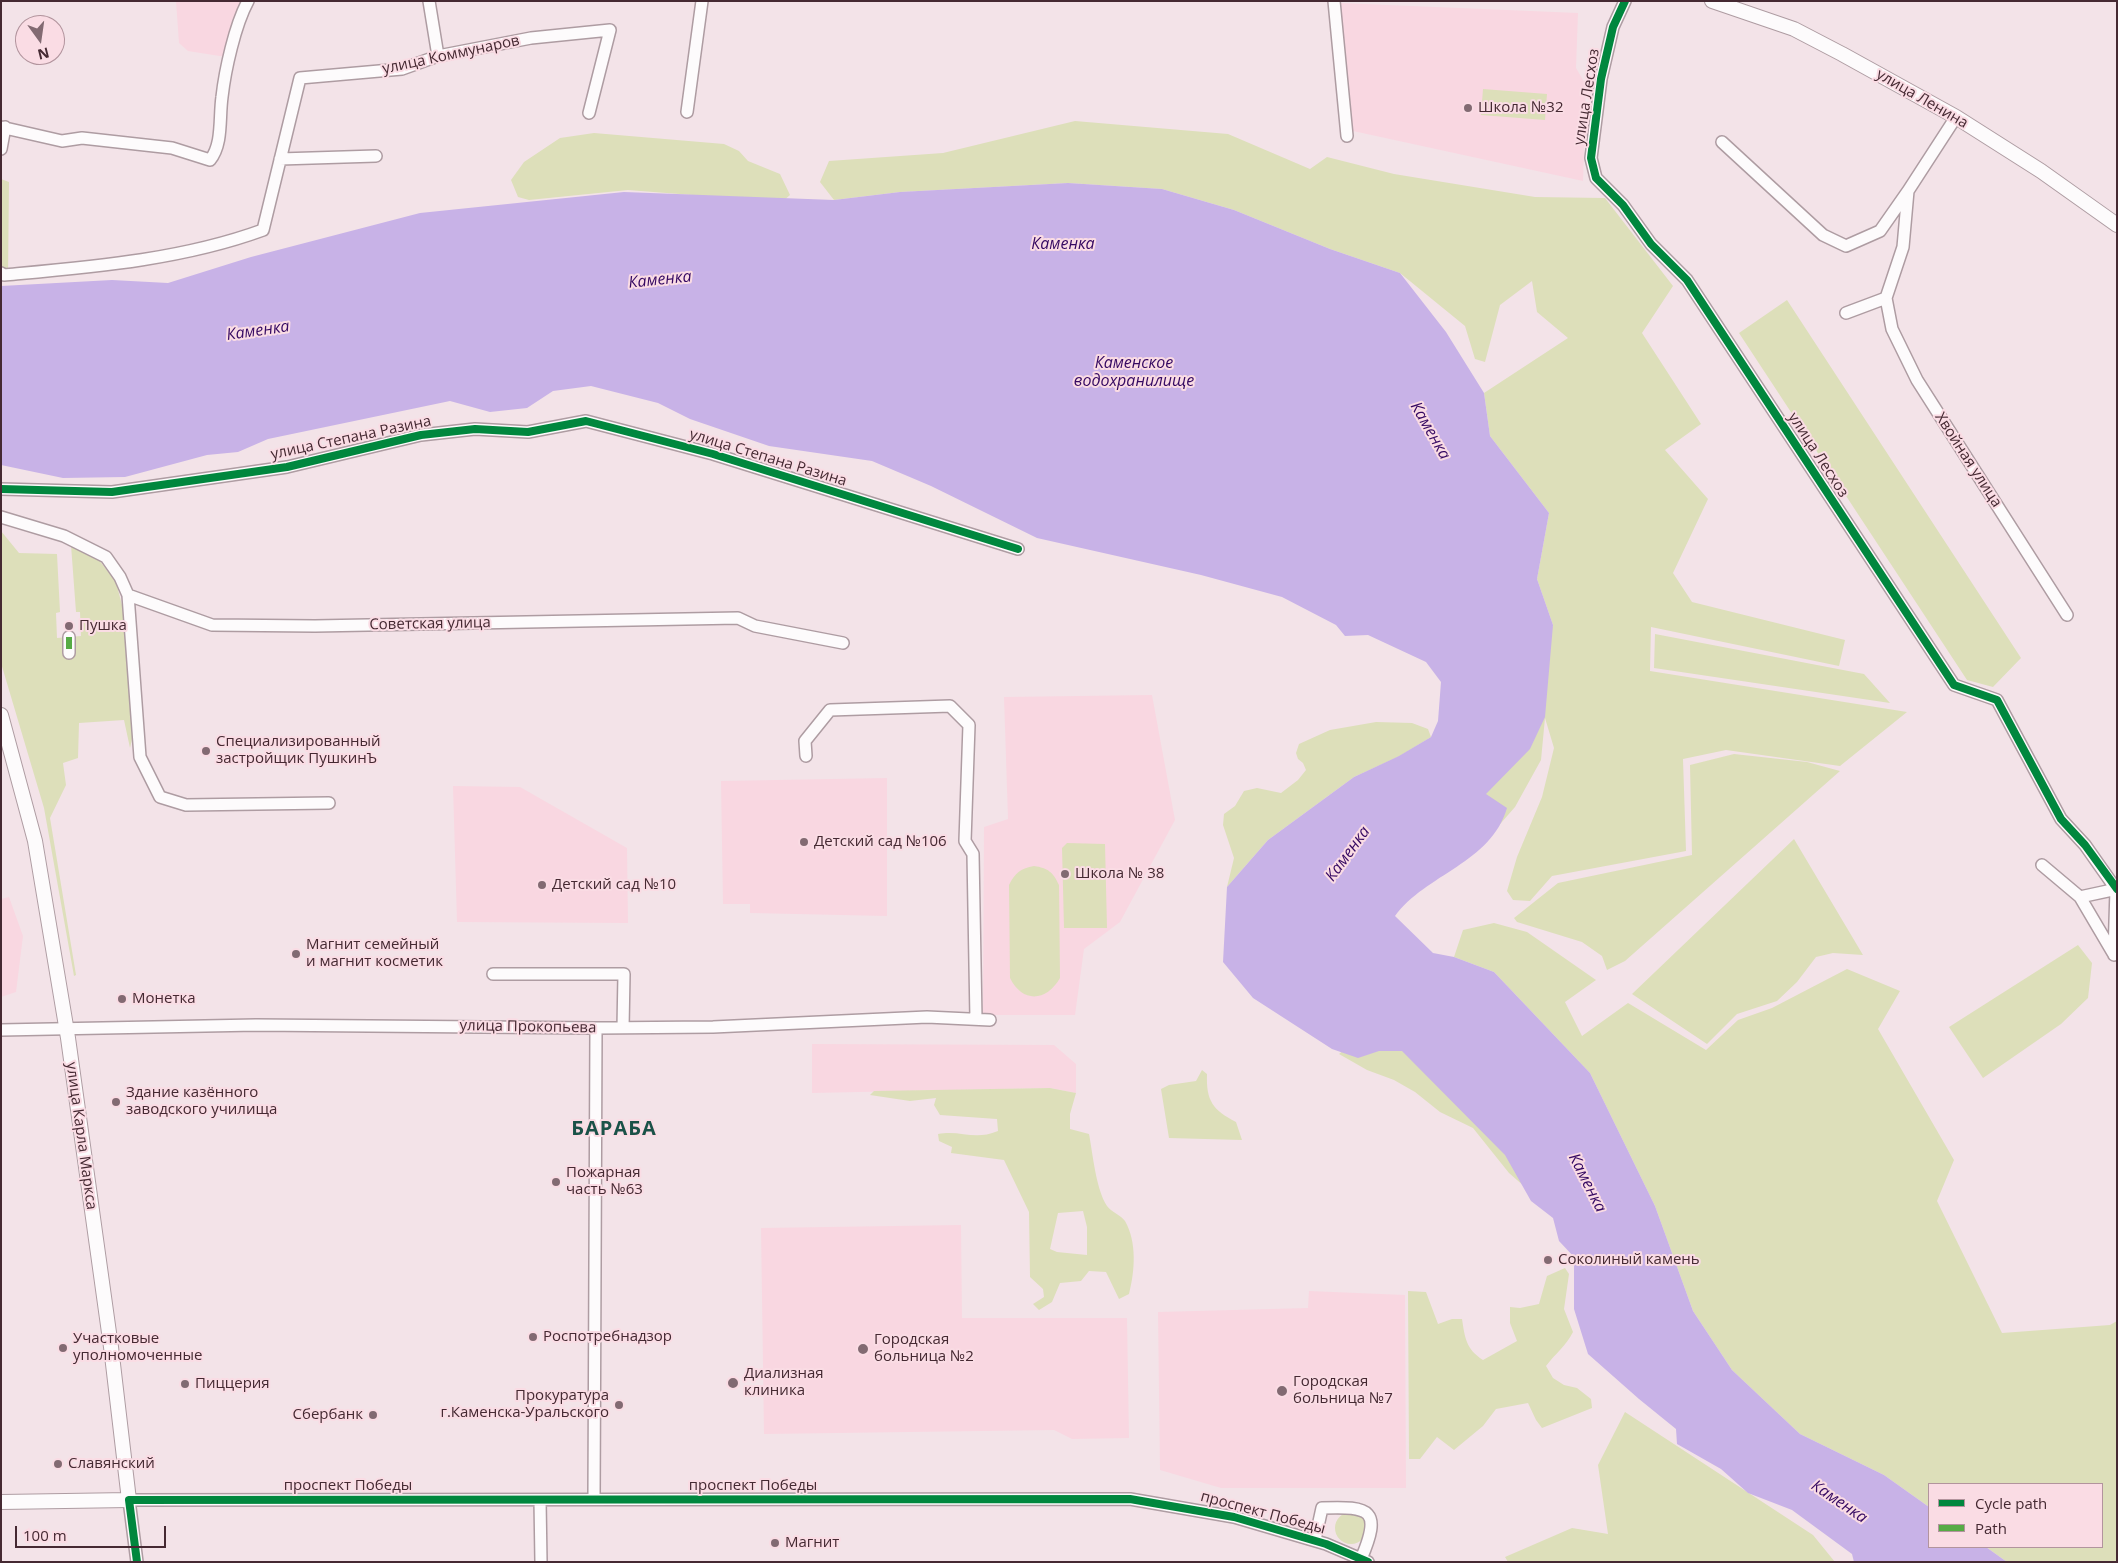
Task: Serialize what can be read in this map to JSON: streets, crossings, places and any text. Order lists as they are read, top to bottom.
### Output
{
  "streets": {
    "main road": ["улица Ленина", "улица Карла Маркса", "проспект Победы"],
    "street": [
      "улица Коммунаров",
      "улица Лесхоз",
      "улица Степана Разина",
      "Хвойная улица",
      "Советская улица",
      "улица Прокопьева"
    ]
  },
  "crossings": [
    ["улица Прокопьева", "улица Карла Маркса"],
    ["улица Карла Маркса", "проспект Победы"]
  ],
  "districts": ["БАРАБА"],
  "water": ["Каменка", "Каменское водохранилище"],
  "places": [
    "Школа №32",
    "Пушка",
    "Специализированный застройщик ПушкинЪ",
    "Детский сад №106",
    "Школа № 38",
    "Детский сад №10",
    "Магнит семейный и магнит косметик",
    "Монетка",
    "Здание казённого заводского училища",
    "Пожарная часть №63",
    "Соколиный камень",
    "Роспотребнадзор",
    "Участковые уполномоченные",
    "Городская больница №2",
    "Диализная клиника",
    "Пиццерия",
    "Городская больница №7",
    "Прокуратура г.Каменска-Уральского",
    "Сбербанк",
    "Славянский",
    "Магнит"
  ],
  "legend": ["Cycle path", "Path"],
  "scale_bar": "100 m",
  "north": "bottom"
}
